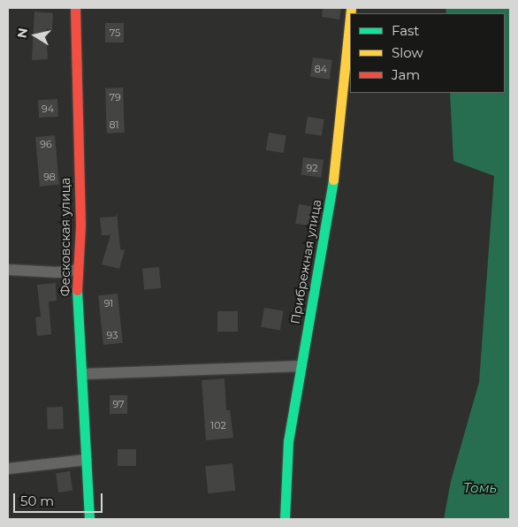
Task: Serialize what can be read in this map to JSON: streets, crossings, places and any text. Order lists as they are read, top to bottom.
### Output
{
  "streets": {
    "street": ["Фесковская улица", "Прибрежная улица"]
  },
  "water": ["Томь"],
  "house_numbers": [
    "75",
    "84",
    "79",
    "94",
    "81",
    "96",
    "92",
    "98",
    "91",
    "93",
    "97",
    "102"
  ],
  "legend": ["Fast", "Slow", "Jam"],
  "scale_bar": "50 m",
  "north": "left"
}
